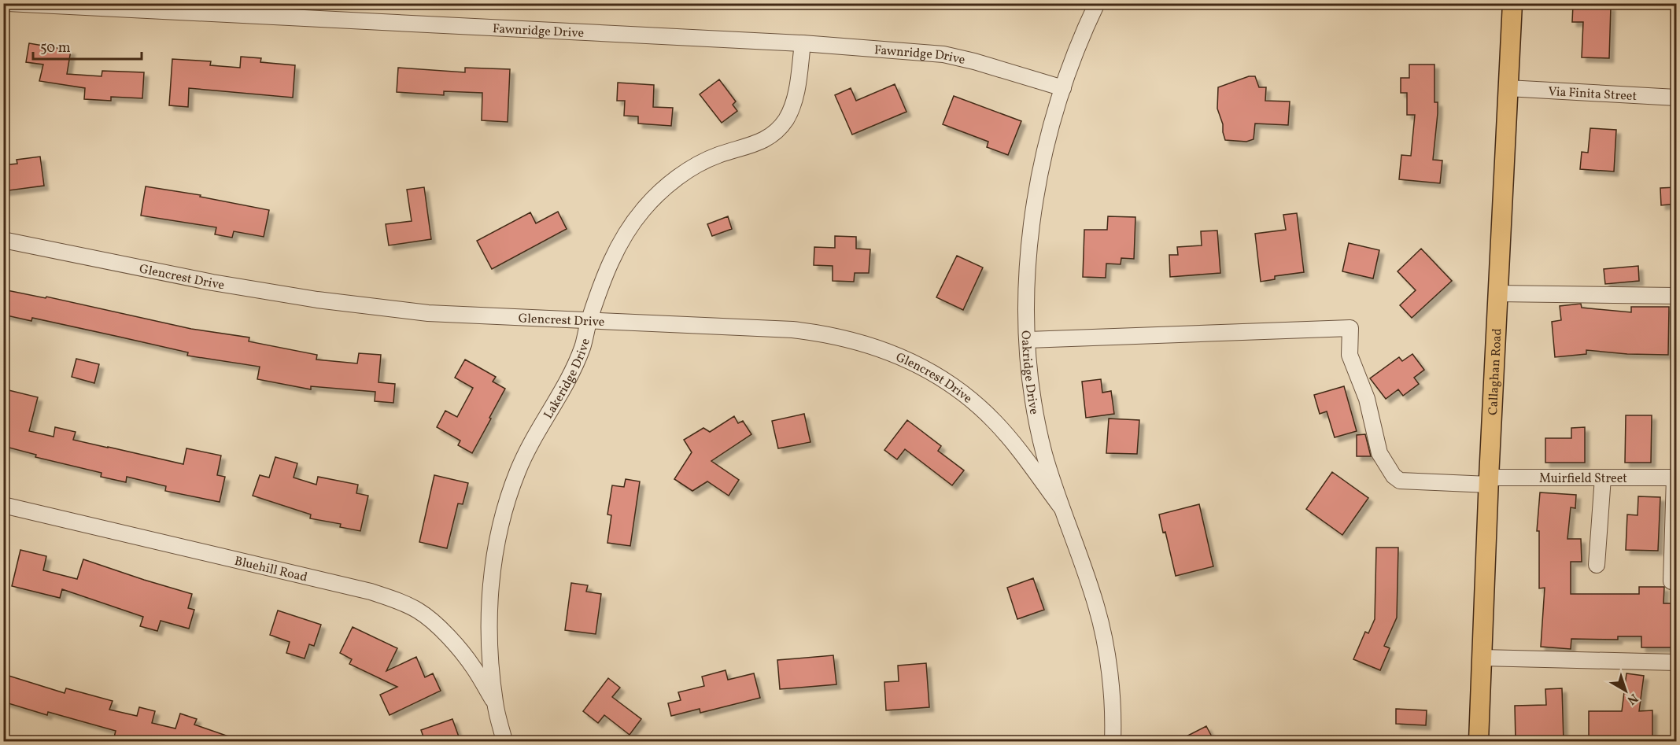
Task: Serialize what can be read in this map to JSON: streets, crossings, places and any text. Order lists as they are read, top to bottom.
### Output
{
  "streets": {
    "main road": ["Callaghan Road"],
    "street": [
      "Fawnridge Drive",
      "Via Finita Street",
      "Glencrest Drive",
      "Oakridge Drive",
      "Lakeridge Drive",
      "Muirfield Street",
      "Bluehill Road"
    ]
  },
  "crossings": [
    ["Fawnridge Drive", "Oakridge Drive"],
    ["Fawnridge Drive", "Lakeridge Drive"],
    ["Via Finita Street", "Callaghan Road"],
    ["Glencrest Drive", "Oakridge Drive"],
    ["Glencrest Drive", "Lakeridge Drive"],
    ["Callaghan Road", "Muirfield Street"],
    ["Oakridge Drive", "Muirfield Street"],
    ["Lakeridge Drive", "Bluehill Road"]
  ],
  "scale_bar": "50 m",
  "north": "bottom right"
}
